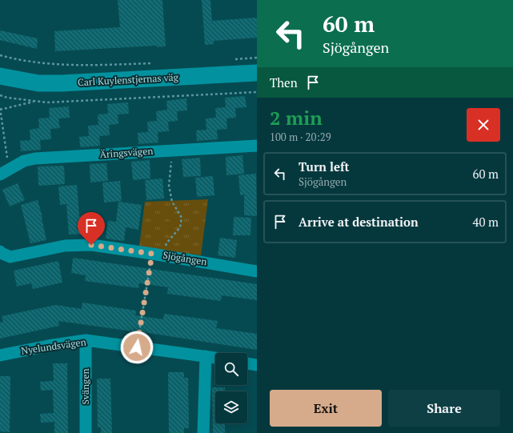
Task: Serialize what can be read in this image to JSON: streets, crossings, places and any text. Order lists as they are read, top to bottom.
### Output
{
  "streets": {
    "street": [
      "Carl Kuylenstjernas väg",
      "Äringsvägen",
      "Sjögången",
      "Nyelundsvägen",
      "Svängen"
    ]
  },
  "crossings": [
    ["Nyelundsvägen", "Svängen"]
  ],
  "page": {
    "turn": ["60 m", "Sjögången"],
    "then": "Then",
    "heading": ["2 min", "100 m · 20:29"],
    "list": [
      {
        "name": "Turn left",
        "note": "Sjögången",
        "value": "60 m"
      },
      {
        "name": "Arrive at destination",
        "value": "40 m"
      }
    ],
    "buttons": ["Exit", "Share"]
  }
}
